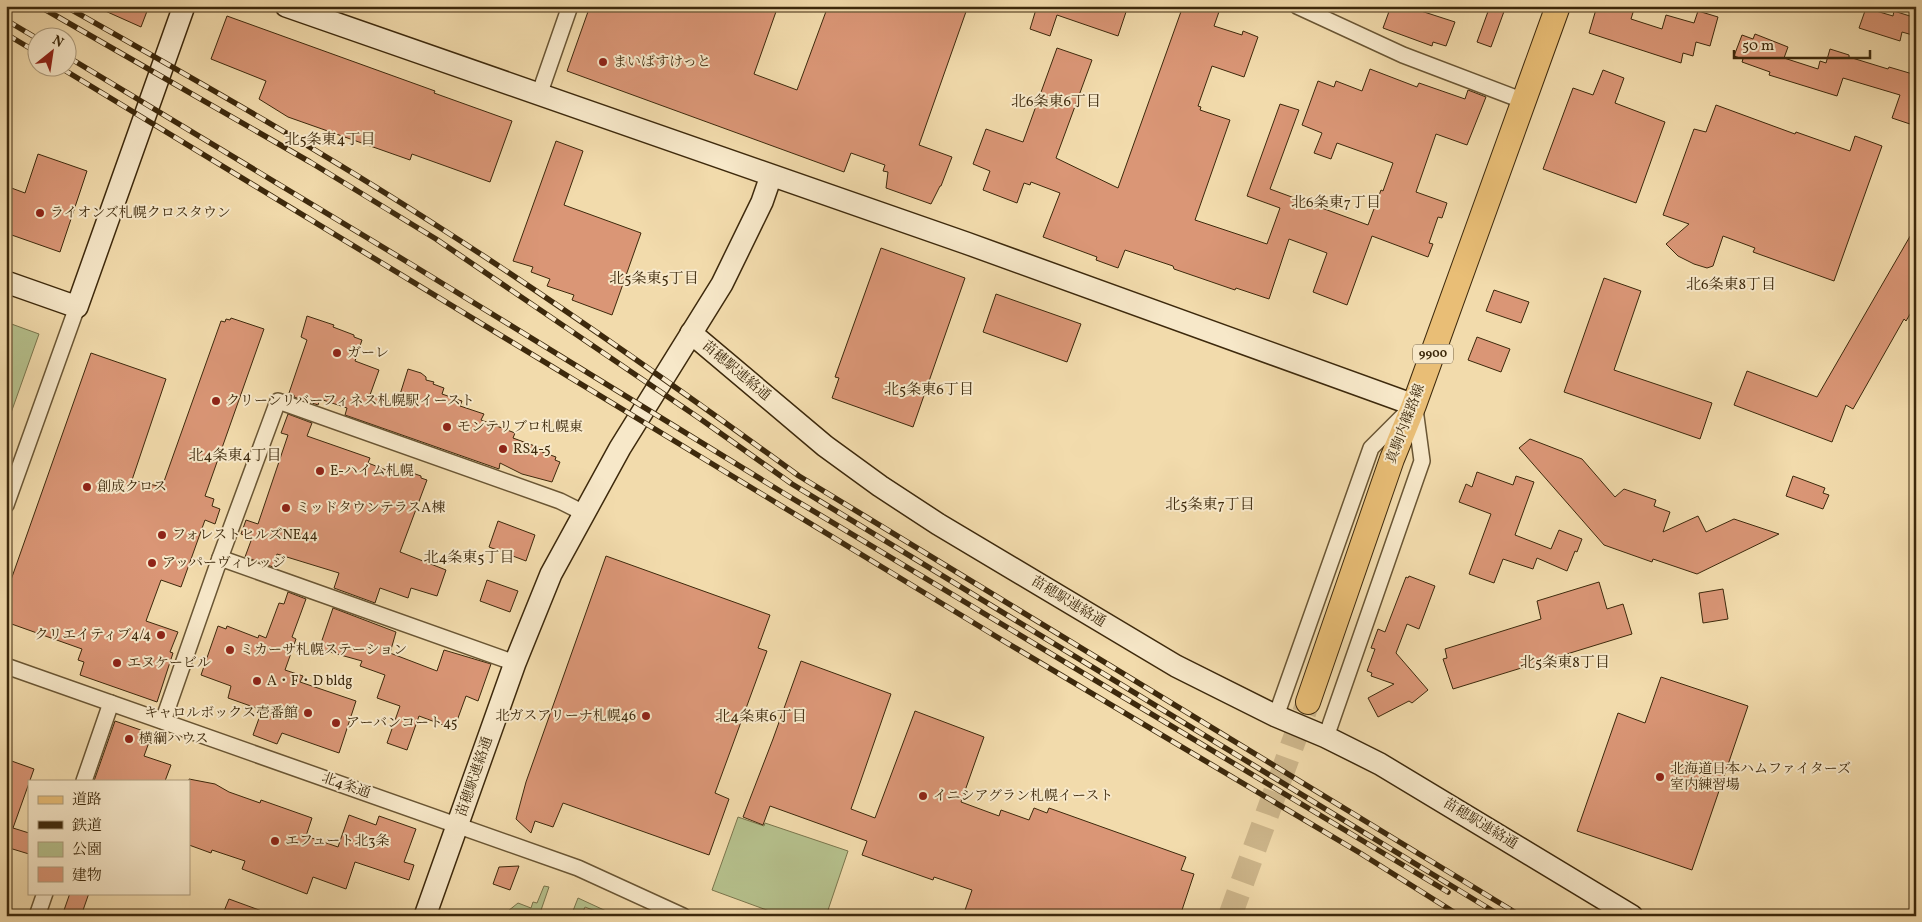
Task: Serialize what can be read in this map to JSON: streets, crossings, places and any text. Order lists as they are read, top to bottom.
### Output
{
  "streets": {
    "main road": ["9900", "真駒内篠路線"],
    "street": ["苗穂駅連絡通", "北4条通"]
  },
  "crossings": [
    ["苗穂駅連絡通", "北4条通"]
  ],
  "districts": [
    "北6条東6丁目",
    "北5条東4丁目",
    "北6条東7丁目",
    "北5条東5丁目",
    "北6条東8丁目",
    "北5条東6丁目",
    "北4条東4丁目",
    "北5条東7丁目",
    "北4条東5丁目",
    "北5条東8丁目",
    "北4条東6丁目"
  ],
  "places": [
    "まいばすけっと",
    "ライオンズ札幌クロスタウン",
    "ガーレ",
    "クリーンリバーフィネス札幌駅イースト",
    "モンテリブロ札幌東",
    "RS4-5",
    "E-ハイム札幌",
    "創成クロス",
    "ミッドタウンテラスA棟",
    "フォレストヒルズNE44",
    "アッパーヴィレッジ",
    "クリエイティブ4/4",
    "ミカーサ札幌ステーション",
    "エヌケービル",
    "A・F・D bldg",
    "キャロルボックス壱番館",
    "北ガスアリーナ札幌46",
    "アーバンコート45",
    "横綱ハウス",
    "北海道日本ハムファイターズ 室内練習場",
    "イニシアグラン札幌イースト",
    "エフュート北3条"
  ],
  "legend": [
    "道路",
    "鉄道",
    "公園",
    "建物"
  ],
  "scale_bar": "50 m",
  "north": "top right"
}
